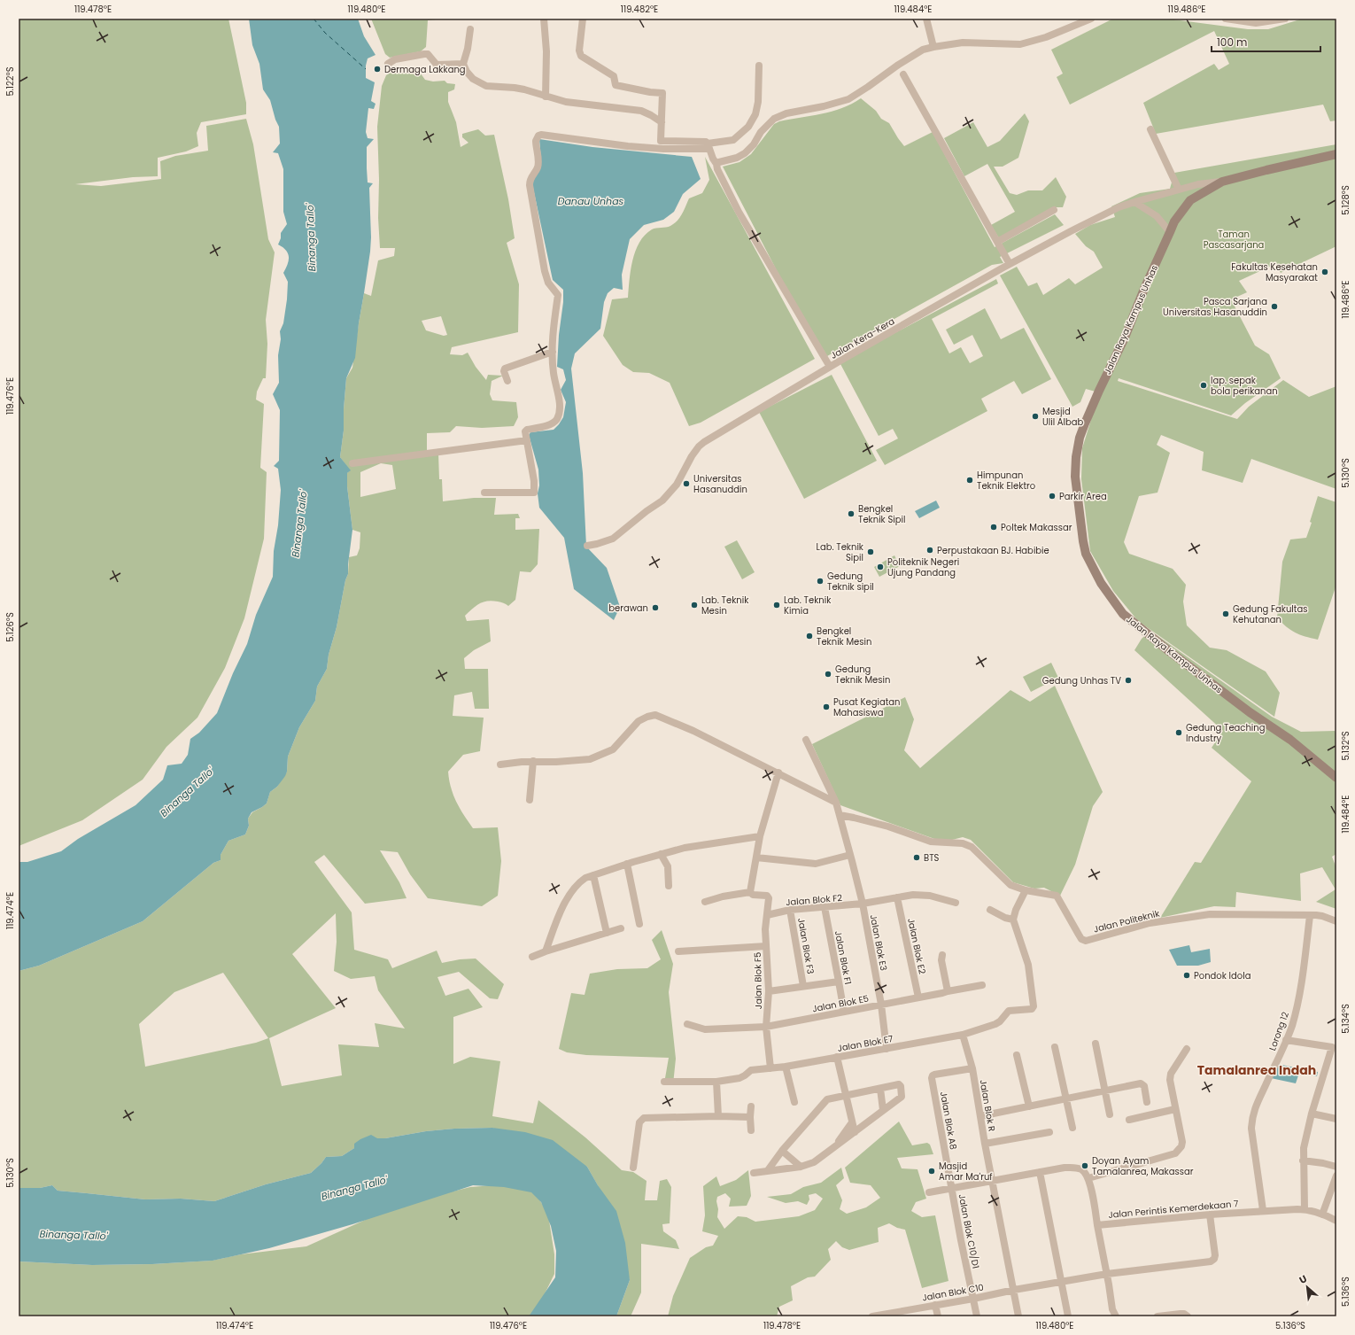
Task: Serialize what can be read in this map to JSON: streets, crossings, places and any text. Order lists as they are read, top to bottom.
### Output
{
  "streets": {
    "street": [
      "Jalan Raya Kampus Unhas",
      "Jalan Kera-Kera",
      "Jalan Blok F2",
      "Jalan Politeknik",
      "Jalan Blok E3",
      "Jalan Blok F3",
      "Jalan Blok E2",
      "Jalan Blok F1",
      "Jalan Blok F5",
      "Jalan Blok E5",
      "Lorong 12",
      "Jalan Blok E7",
      "Jalan Blok R",
      "Jalan Blok A8",
      "Jalan Perintis Kemerdekaan 7",
      "Jalan Blok C10/D1",
      "Jalan Blok C10"
    ]
  },
  "crossings": [
    ["Jalan Raya Kampus Unhas", "Jalan Kera-Kera"],
    ["Jalan Blok F2", "Jalan Blok E3"],
    ["Jalan Blok F2", "Jalan Blok F3"],
    ["Jalan Blok F2", "Jalan Blok E2"],
    ["Jalan Blok F2", "Jalan Blok F1"],
    ["Jalan Blok F2", "Jalan Blok F5"],
    ["Jalan Politeknik", "Jalan Blok E3"],
    ["Jalan Politeknik", "Lorong 12"],
    ["Jalan Blok E3", "Jalan Blok E5"],
    ["Jalan Blok E3", "Jalan Blok E7"],
    ["Jalan Blok E2", "Jalan Blok E5"],
    ["Jalan Blok F1", "Jalan Blok E5"],
    ["Jalan Blok F5", "Jalan Blok E5"],
    ["Jalan Blok F5", "Jalan Blok E7"],
    ["Lorong 12", "Jalan Perintis Kemerdekaan 7"],
    ["Jalan Blok E7", "Jalan Blok R"],
    ["Jalan Blok R", "Jalan Blok A8"],
    ["Jalan Blok R", "Jalan Blok C10"],
    ["Jalan Blok A8", "Jalan Blok C10/D1"],
    ["Jalan Perintis Kemerdekaan 7", "Jalan Blok C10"],
    ["Jalan Blok C10/D1", "Jalan Blok C10"]
  ],
  "districts": ["Tamalanrea Indah"],
  "water": ["Danau Unhas", "Binanga Tallo'"],
  "parks": ["Taman Pascasarjana"],
  "places": [
    "Dermaga Lakkang",
    "Fakultas Kesehatan Masyarakat",
    "Pasca Sarjana Universitas Hasanuddin",
    "lap. sepak bola perikanan",
    "Mesjid Ulil Albab",
    "Himpunan Teknik Elektro",
    "Universitas Hasanuddin",
    "Parkir Area",
    "Bengkel Teknik Sipil",
    "Poltek Makassar",
    "Perpustakaan BJ. Habibie",
    "Lab. Teknik Sipil",
    "Politeknik Negeri Ujung Pandang",
    "Gedung Teknik sipil",
    "Lab. Teknik Mesin",
    "Lab. Teknik Kimia",
    "berawan",
    "Gedung Fakultas Kehutanan",
    "Bengkel Teknik Mesin",
    "Gedung Teknik Mesin",
    "Gedung Unhas TV",
    "Pusat Kegiatan Mahasiswa",
    "Gedung Teaching Industry",
    "BTS",
    "Pondok Idola",
    "Doyan Ayam Tamalanrea, Makassar",
    "Masjid Amar Ma'ruf"
  ],
  "scale_bar": "100 m",
  "north": "top left",
  "coordinates": [
    "119.478°E",
    "119.480°E",
    "119.482°E",
    "119.484°E",
    "119.486°E",
    "5.122°S",
    "5.128°S",
    "119.476°E",
    "5.130°S",
    "5.126°S",
    "5.132°S",
    "119.474°E",
    "5.134°S",
    "5.136°S"
  ]
}
